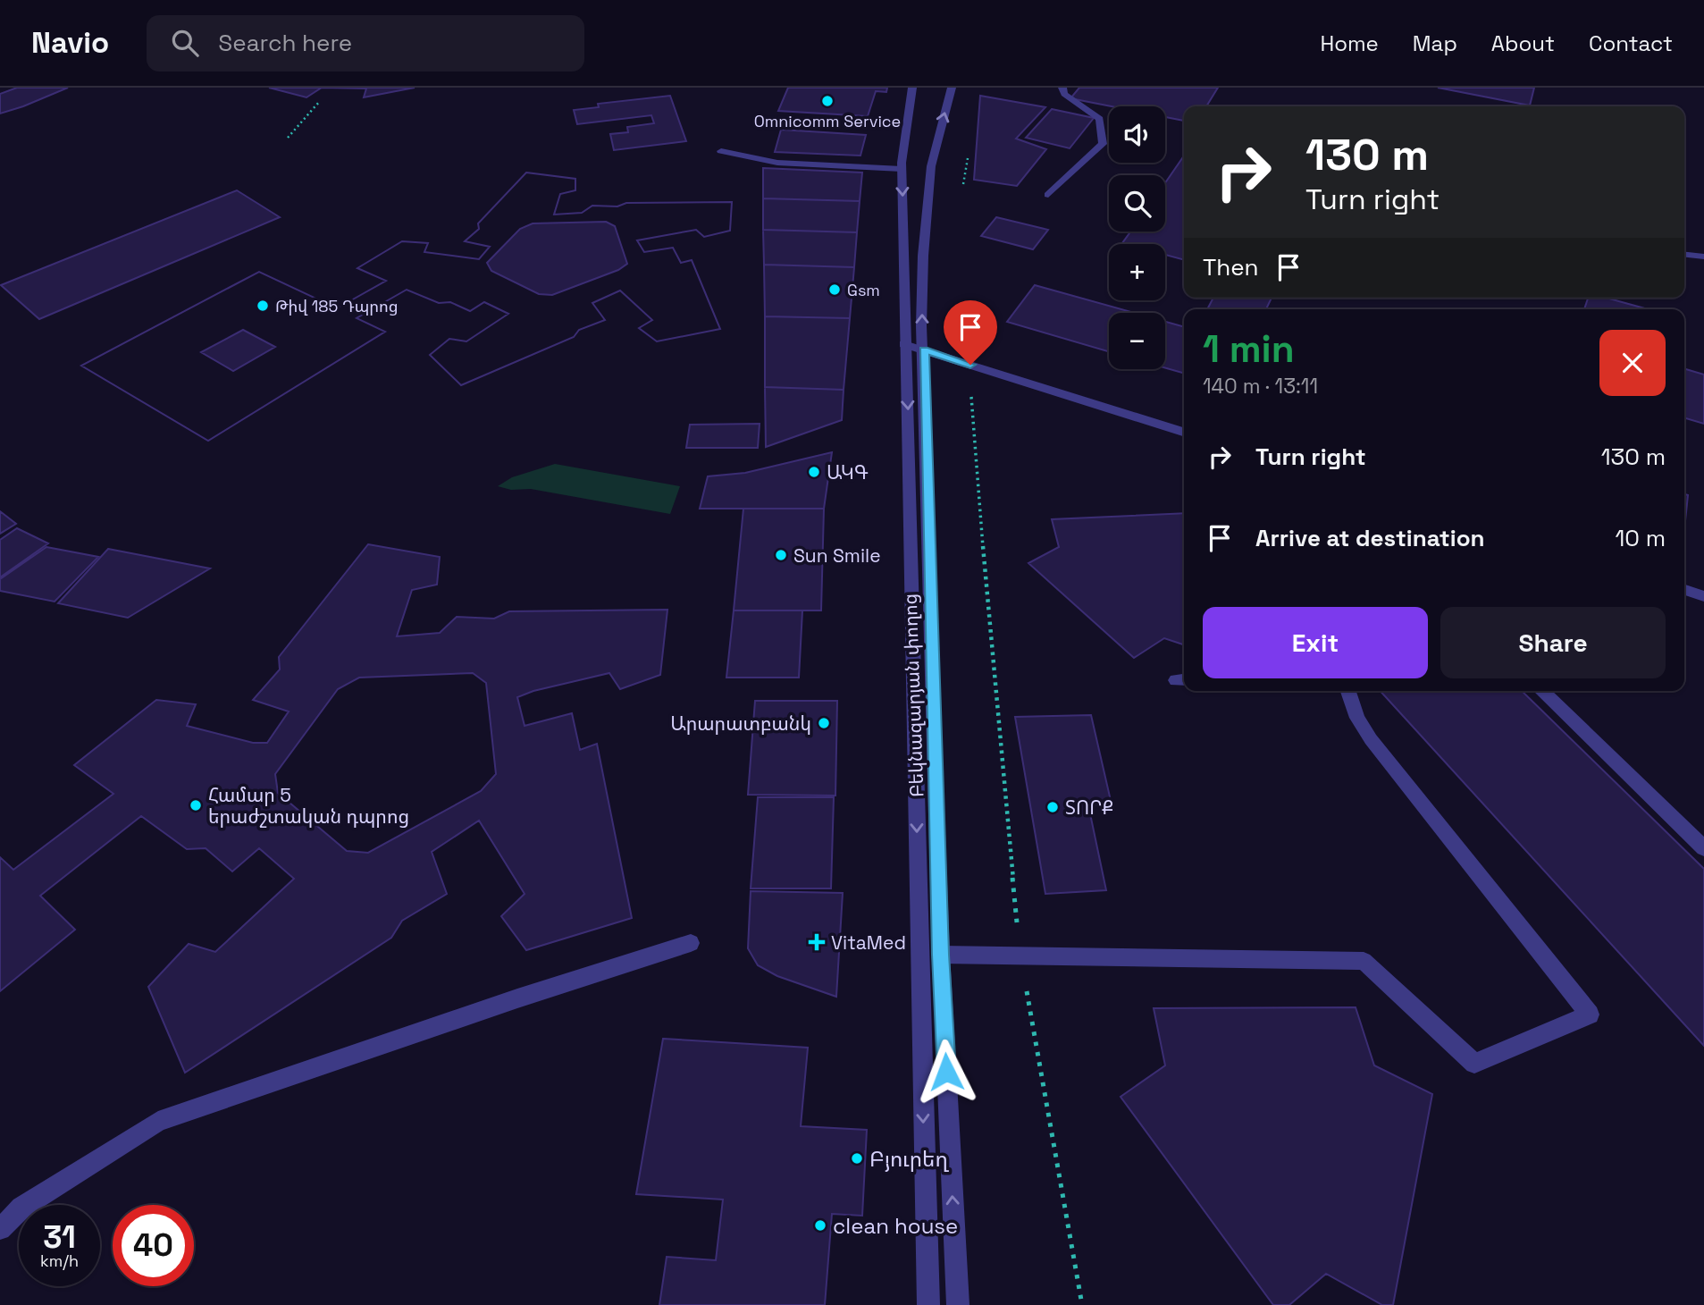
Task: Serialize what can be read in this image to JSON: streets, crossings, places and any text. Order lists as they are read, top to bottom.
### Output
{
  "streets": {
    "street": ["Բեկնազարյան փողոց"]
  },
  "places": {
    "other": [
      "Omnicomm Service",
      "Gsm",
      "Թիվ 185 Դպրոց",
      "ԱԿԳ",
      "Sun Smile",
      "Արարատբանկ",
      "Համար 5 երաժշտական դպրոց",
      "ՏՈՐՔ",
      "Բյուրեղ",
      "clean house"
    ],
    "health": ["VitaMed"]
  },
  "page": {
    "header": "Navio",
    "search": "Search here",
    "nav": [
      "Home",
      "Map",
      "About",
      "Contact"
    ],
    "map_buttons": ["+", "−"],
    "turn": ["130 m", "Turn right"],
    "then": "Then",
    "heading": ["1 min", "140 m · 13:11"],
    "list": [
      {
        "name": "Turn right",
        "value": "130 m"
      },
      {
        "name": "Arrive at destination",
        "value": "10 m"
      }
    ],
    "buttons": ["Exit", "Share"],
    "speed": "31 km/h",
    "limit": "40"
  }
}
